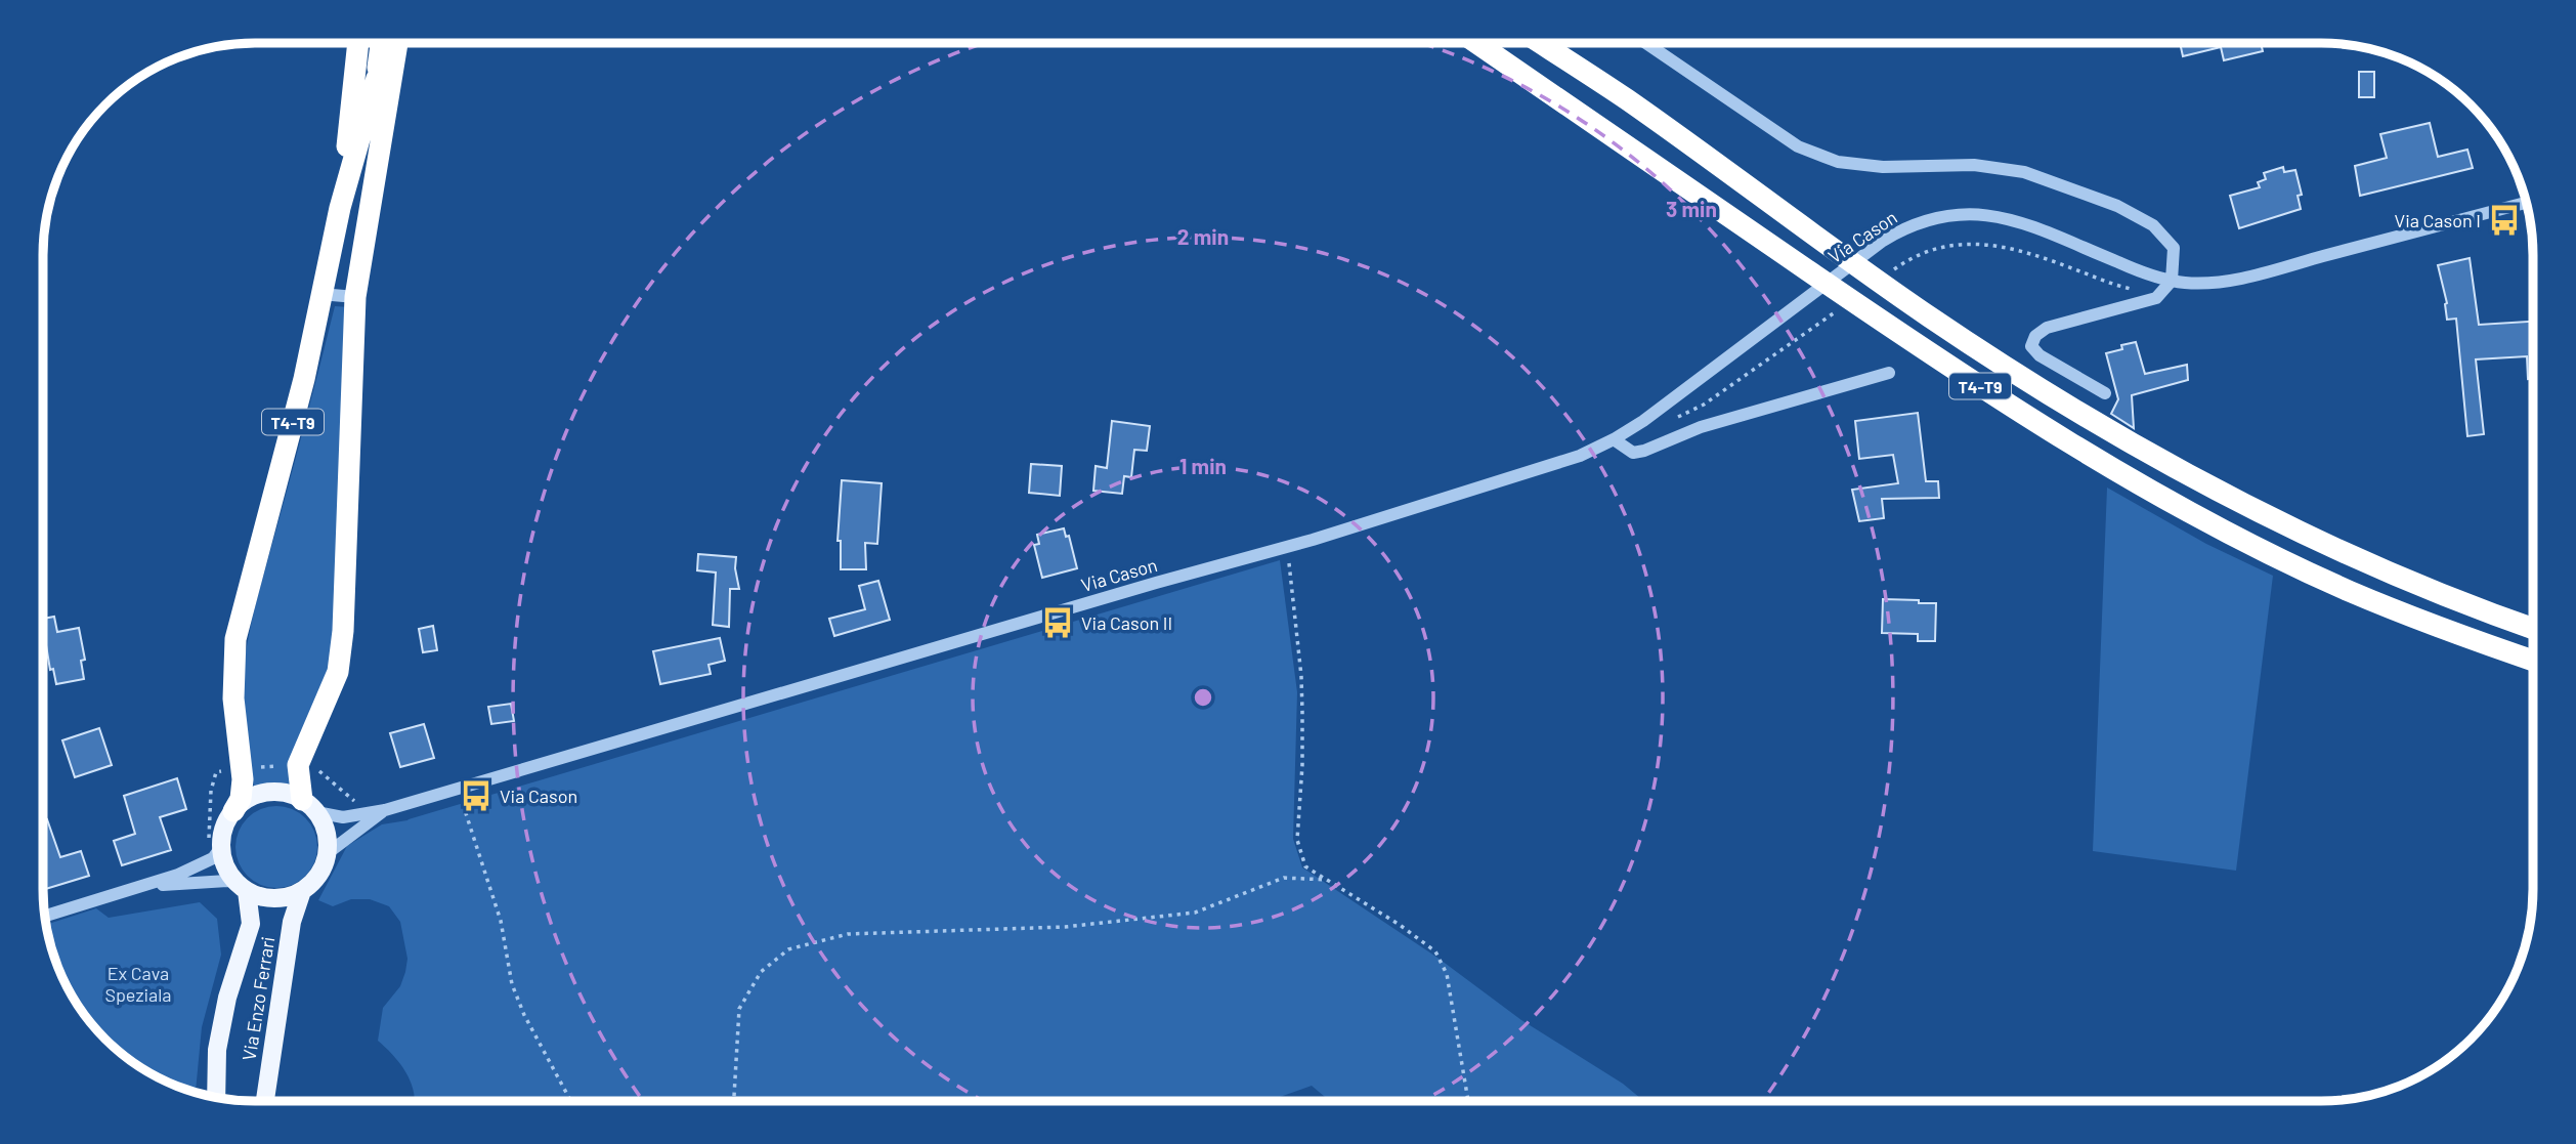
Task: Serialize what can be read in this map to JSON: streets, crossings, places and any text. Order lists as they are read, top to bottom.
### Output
{
  "streets": {
    "highway": ["T4-T9"],
    "main road": ["Via Enzo Ferrari"],
    "street": ["Via Cason"]
  },
  "crossings": [
    ["Via Cason", "T4-T9"],
    ["Via Cason", "Via Enzo Ferrari"],
    ["T4-T9", "Via Enzo Ferrari"]
  ],
  "parks": ["Ex Cava Speziala"],
  "places": {
    "bus stop": ["Via Cason I", "Via Cason II", "Via Cason"]
  },
  "rings": ["3 min", "2 min", "1 min"]
}
